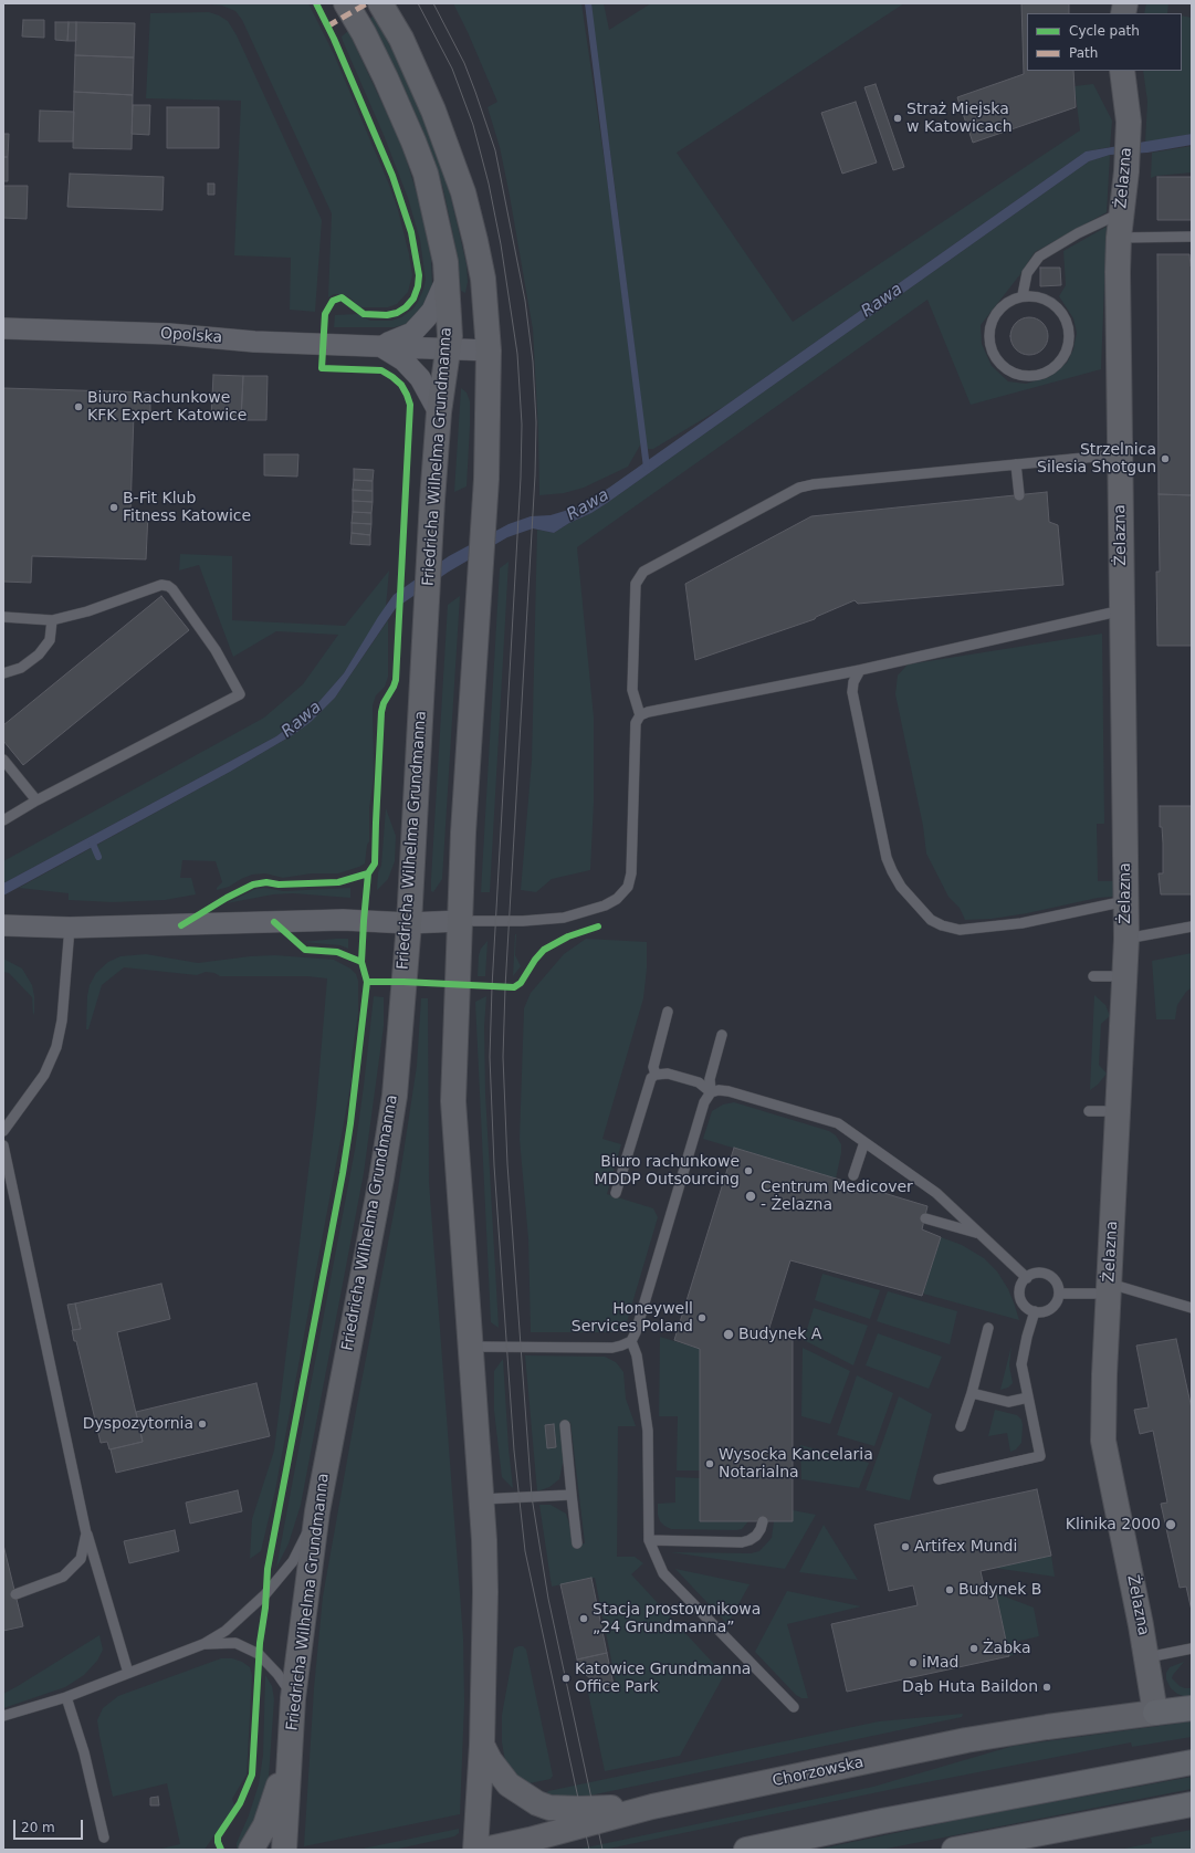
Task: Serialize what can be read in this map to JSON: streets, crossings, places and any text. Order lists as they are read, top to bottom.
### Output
{
  "streets": {
    "main road": ["Żelazna", "Friedricha Wilhelma Grundmanna", "Chorzowska"],
    "street": ["Opolska"]
  },
  "crossings": [
    ["Żelazna", "Chorzowska"],
    ["Opolska", "Friedricha Wilhelma Grundmanna"]
  ],
  "water": ["Rawa"],
  "places": [
    "Straż Miejska w Katowicach",
    "Biuro Rachunkowe KFK Expert Katowice",
    "Strzelnica Silesia Shotgun",
    "B-Fit Klub Fitness Katowice",
    "Biuro rachunkowe MDDP Outsourcing",
    "Centrum Medicover - Żelazna",
    "Honeywell Services Poland",
    "Budynek A",
    "Dyspozytornia",
    "Wysocka Kancelaria Notarialna",
    "Klinika 2000",
    "Artifex Mundi",
    "Budynek B",
    "Stacja prostownikowa „24 Grundmanna”",
    "Żabka",
    "iMad",
    "Katowice Grundmanna Office Park",
    "Dąb Huta Baildon"
  ],
  "legend": ["Cycle path", "Path"],
  "scale_bar": "20 m"
}
